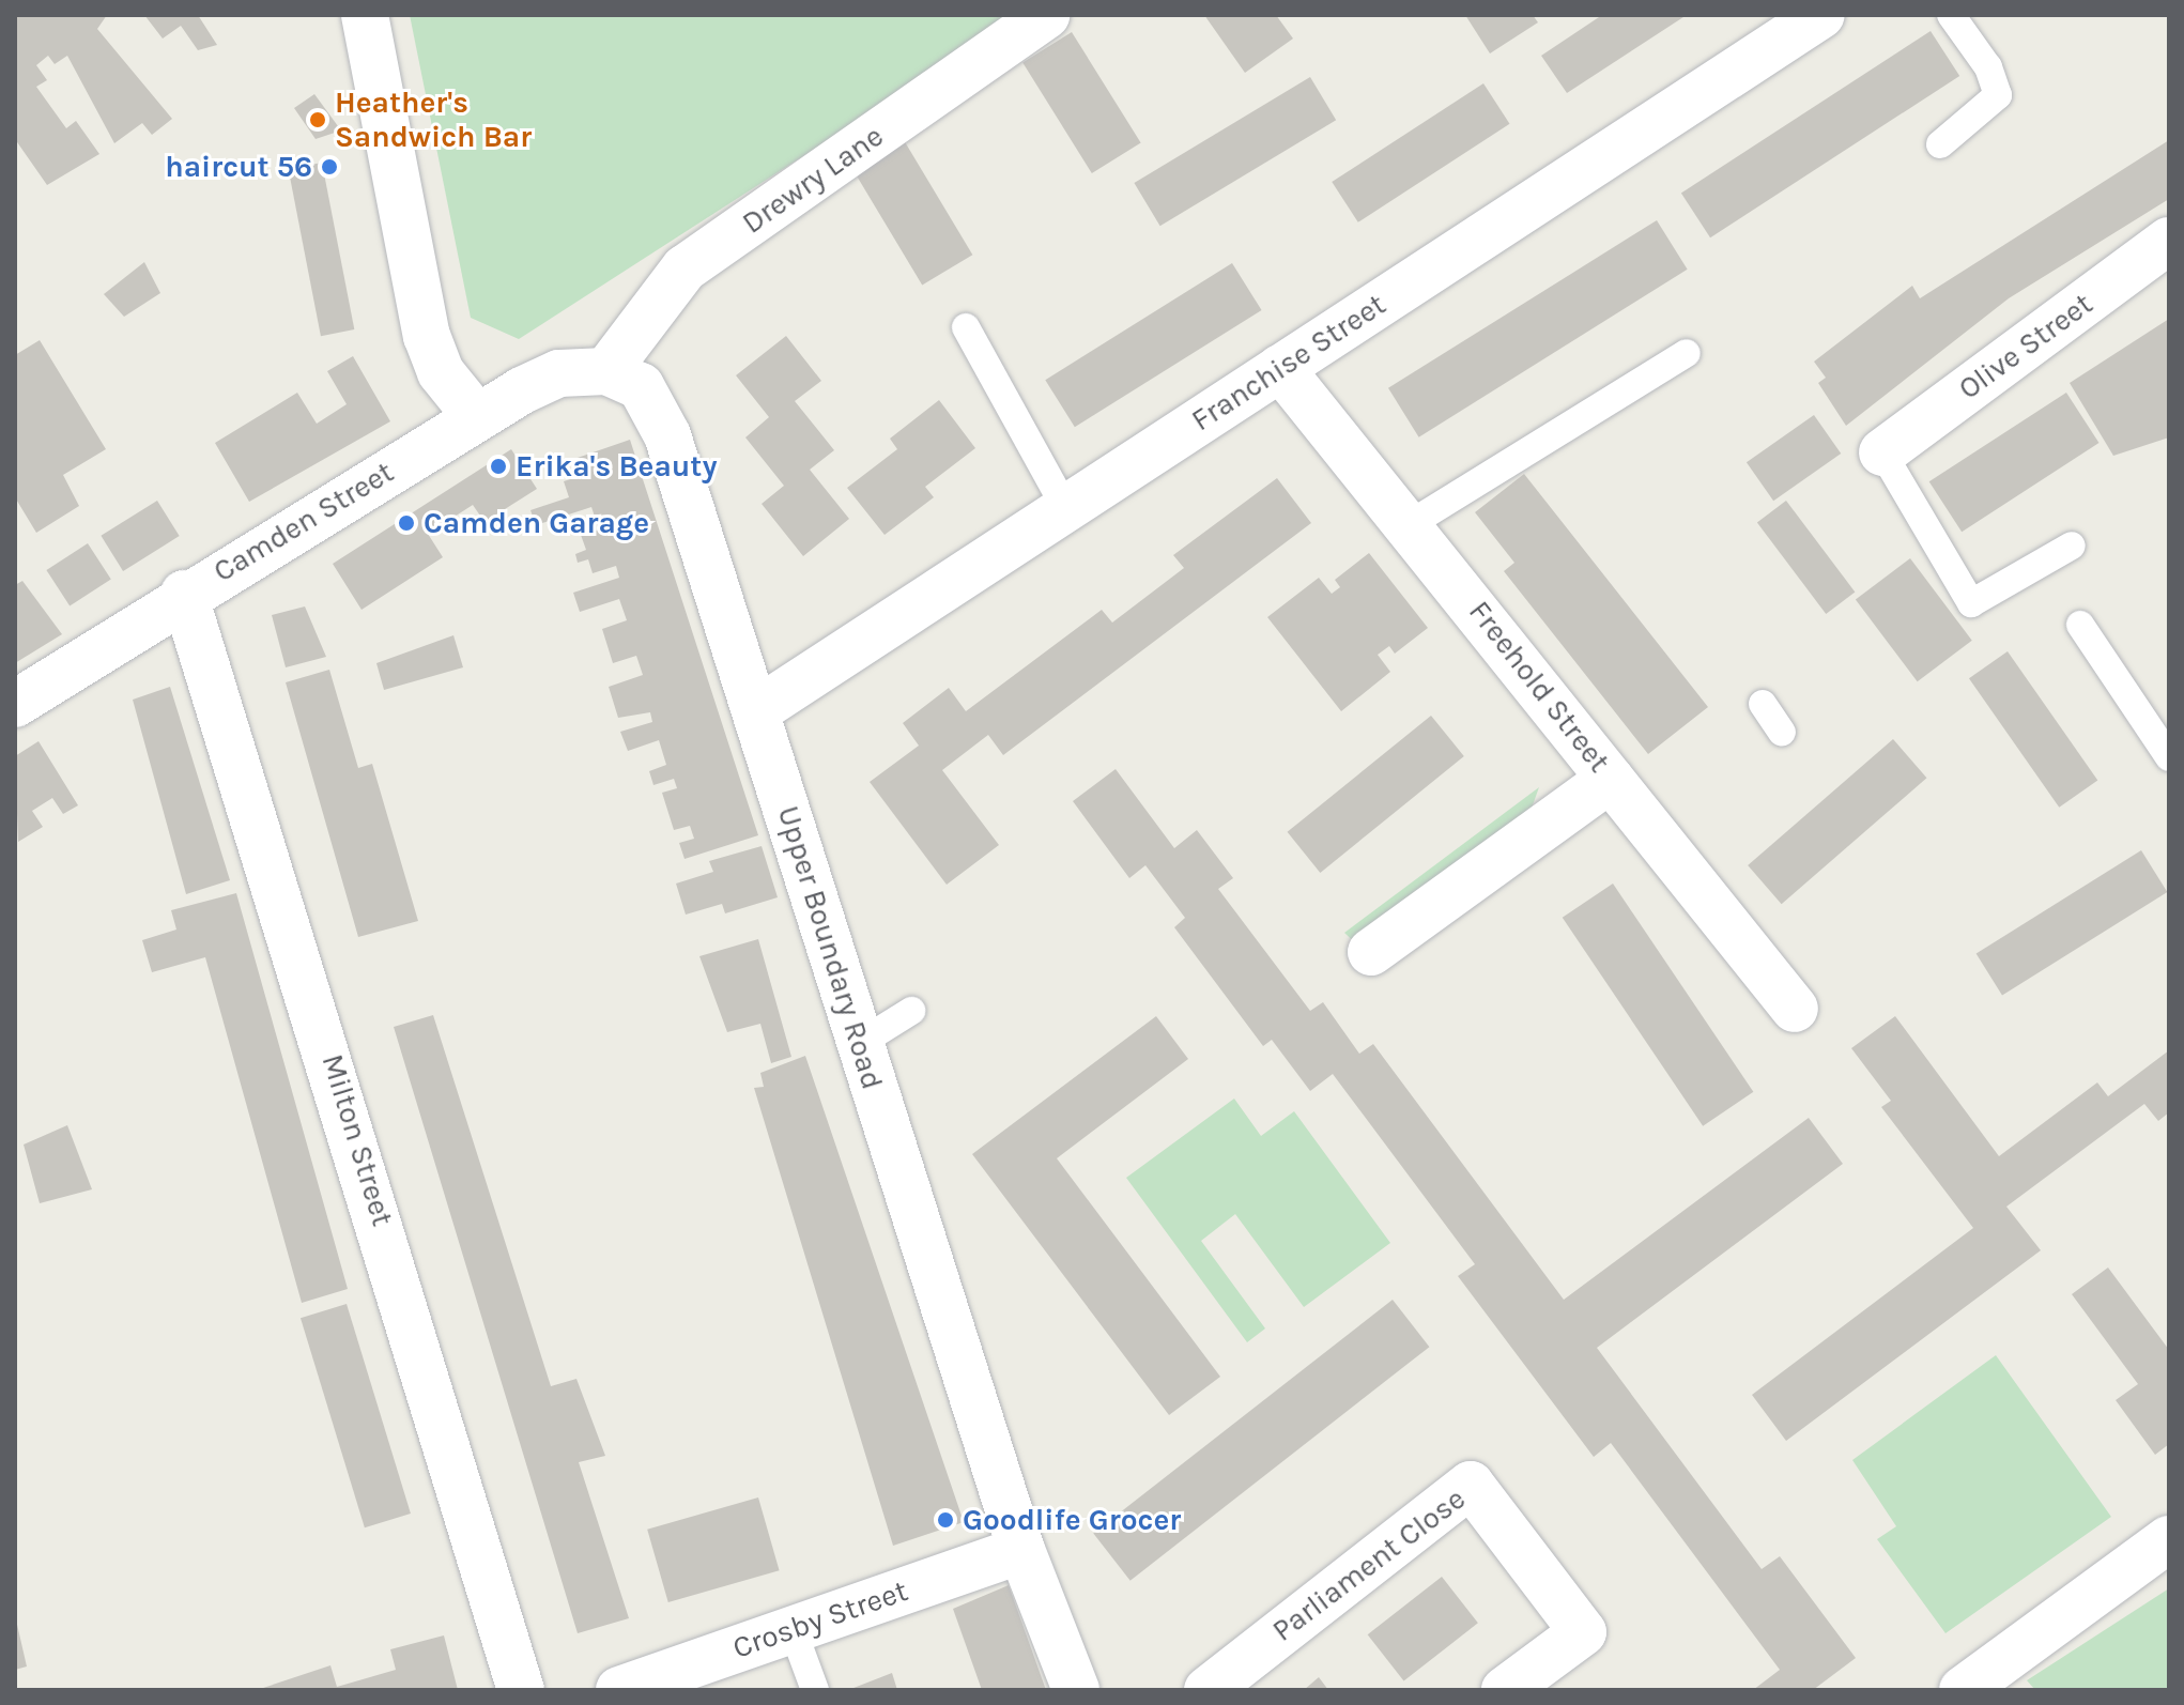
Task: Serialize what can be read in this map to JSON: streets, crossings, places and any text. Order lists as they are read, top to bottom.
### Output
{
  "streets": {
    "street": [
      "Drewry Lane",
      "Olive Street",
      "Franchise Street",
      "Camden Street",
      "Freehold Street",
      "Upper Boundary Road",
      "Milton Street",
      "Parliament Close",
      "Crosby Street"
    ]
  },
  "crossings": [
    ["Drewry Lane", "Camden Street"],
    ["Drewry Lane", "Upper Boundary Road"],
    ["Franchise Street", "Freehold Street"],
    ["Franchise Street", "Upper Boundary Road"],
    ["Camden Street", "Upper Boundary Road"],
    ["Camden Street", "Milton Street"],
    ["Upper Boundary Road", "Crosby Street"]
  ],
  "places": [
    "Heather's Sandwich Bar",
    "haircut 56",
    "Erika's Beauty",
    "Camden Garage",
    "Goodlife Grocer"
  ]
}
